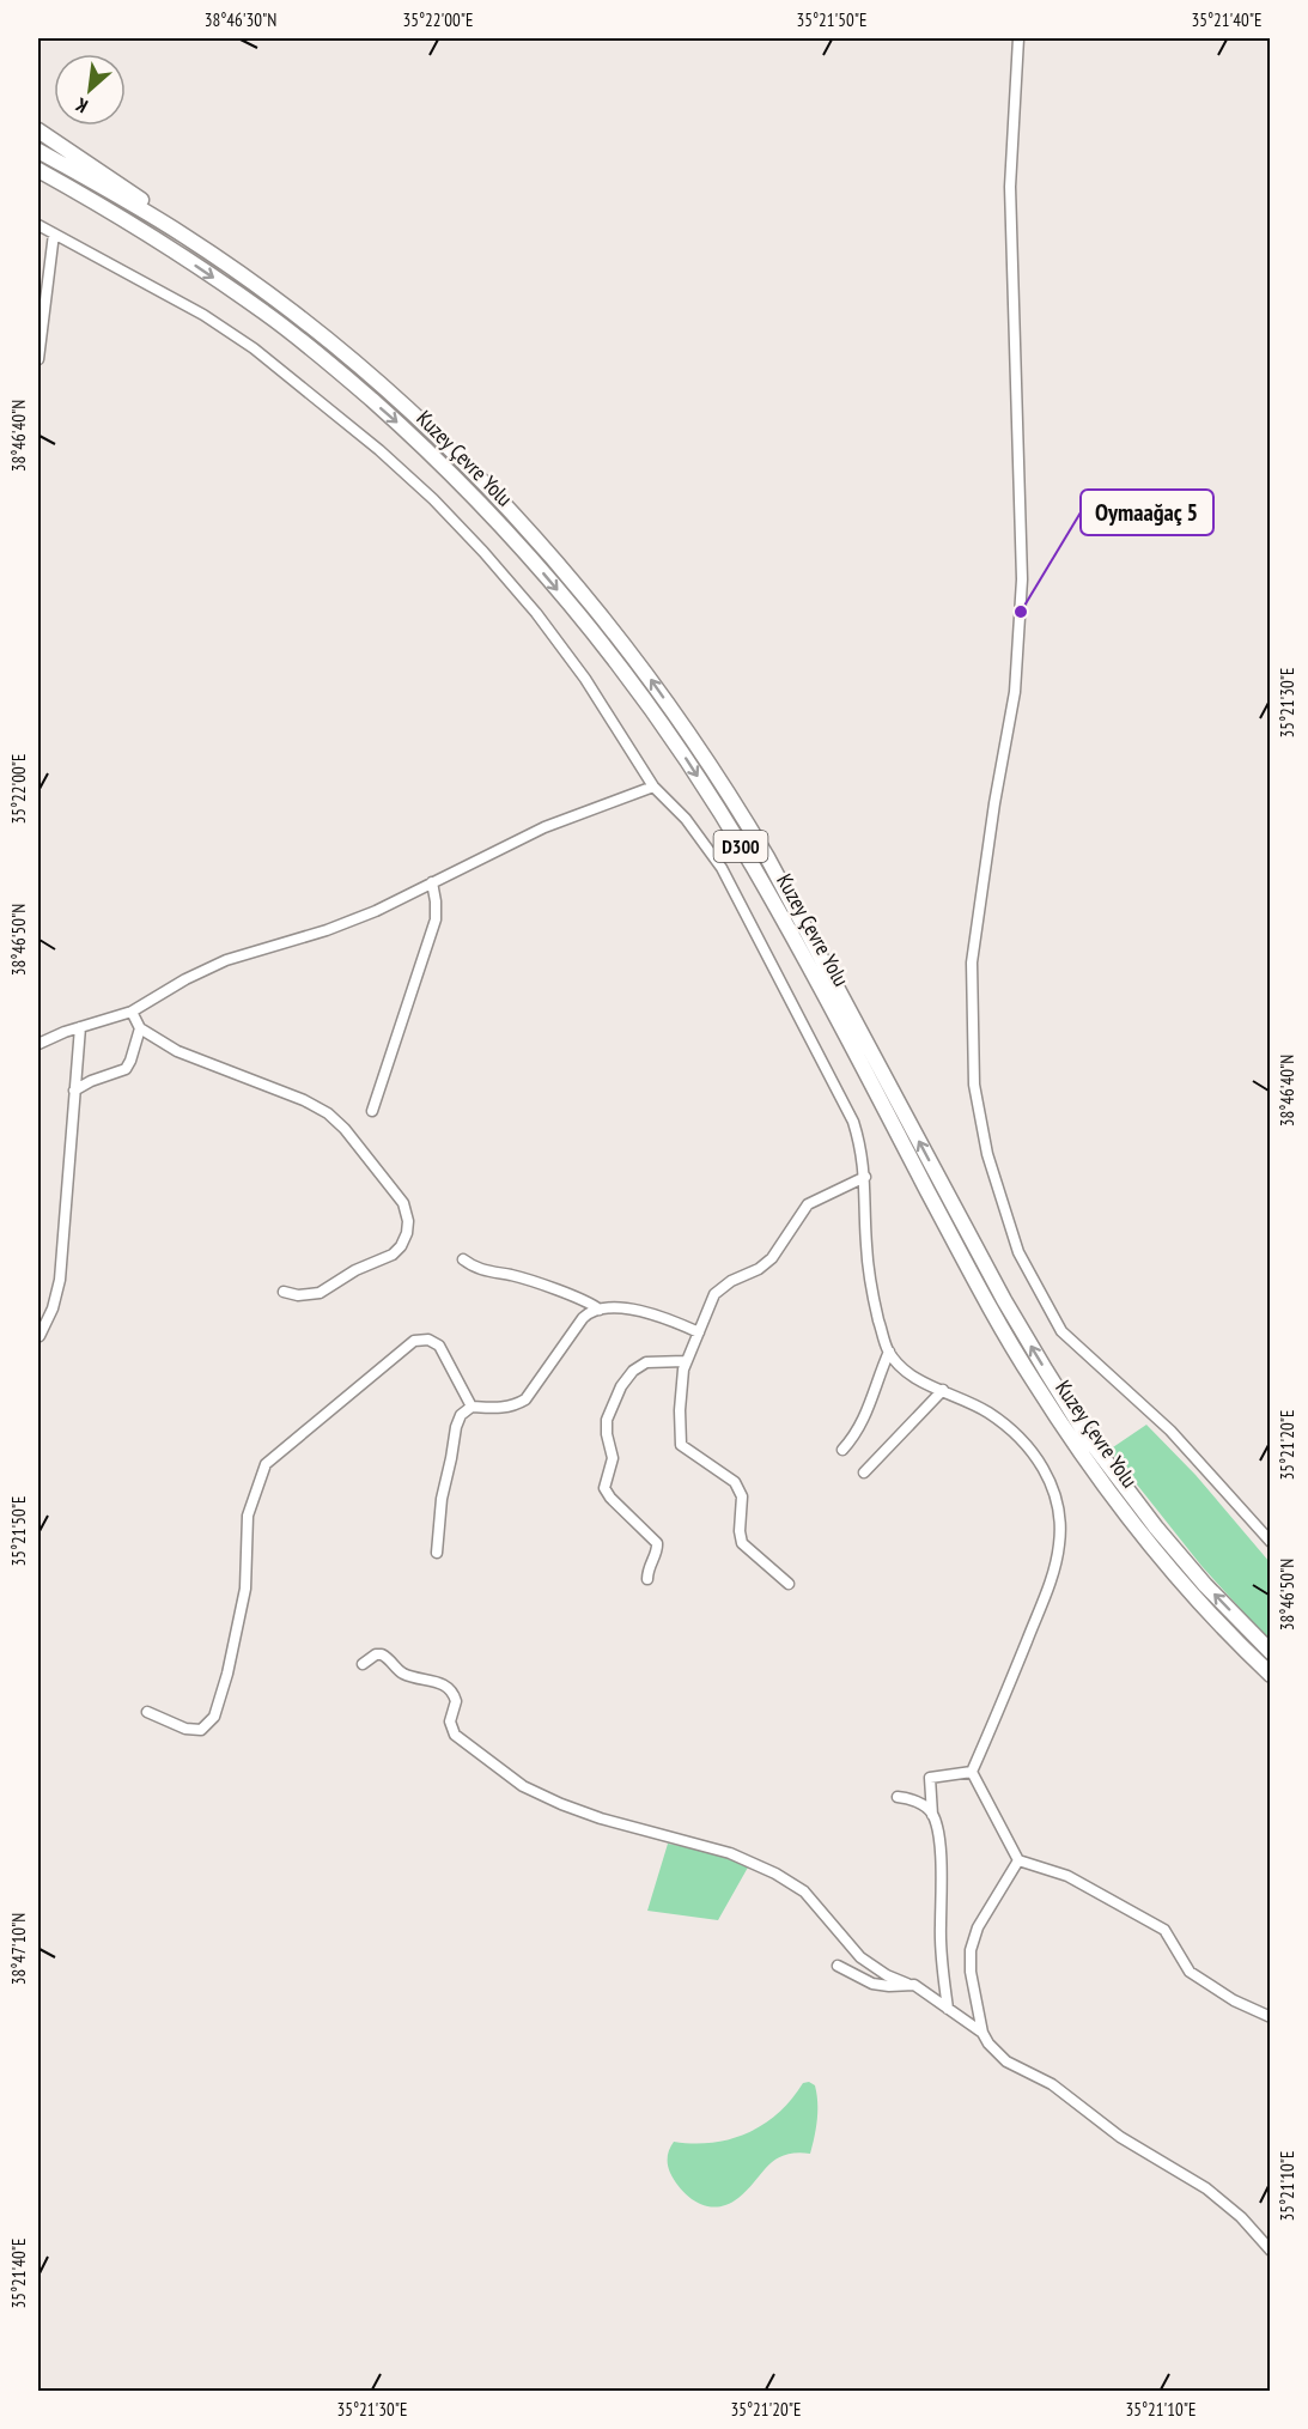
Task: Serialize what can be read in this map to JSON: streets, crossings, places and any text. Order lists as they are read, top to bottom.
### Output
{
  "streets": {
    "highway": ["Kuzey Çevre Yolu", "D300"]
  },
  "places": ["Oymaağaç 5"],
  "north": "bottom left",
  "coordinates": [
    "38°46'30\"N",
    "35°22'00\"E",
    "35°21'50\"E",
    "35°21'40\"E",
    "38°46'40\"N",
    "35°21'30\"E",
    "38°46'50\"N",
    "35°21'20\"E",
    "38°47'10\"N",
    "35°21'10\"E"
  ]
}
